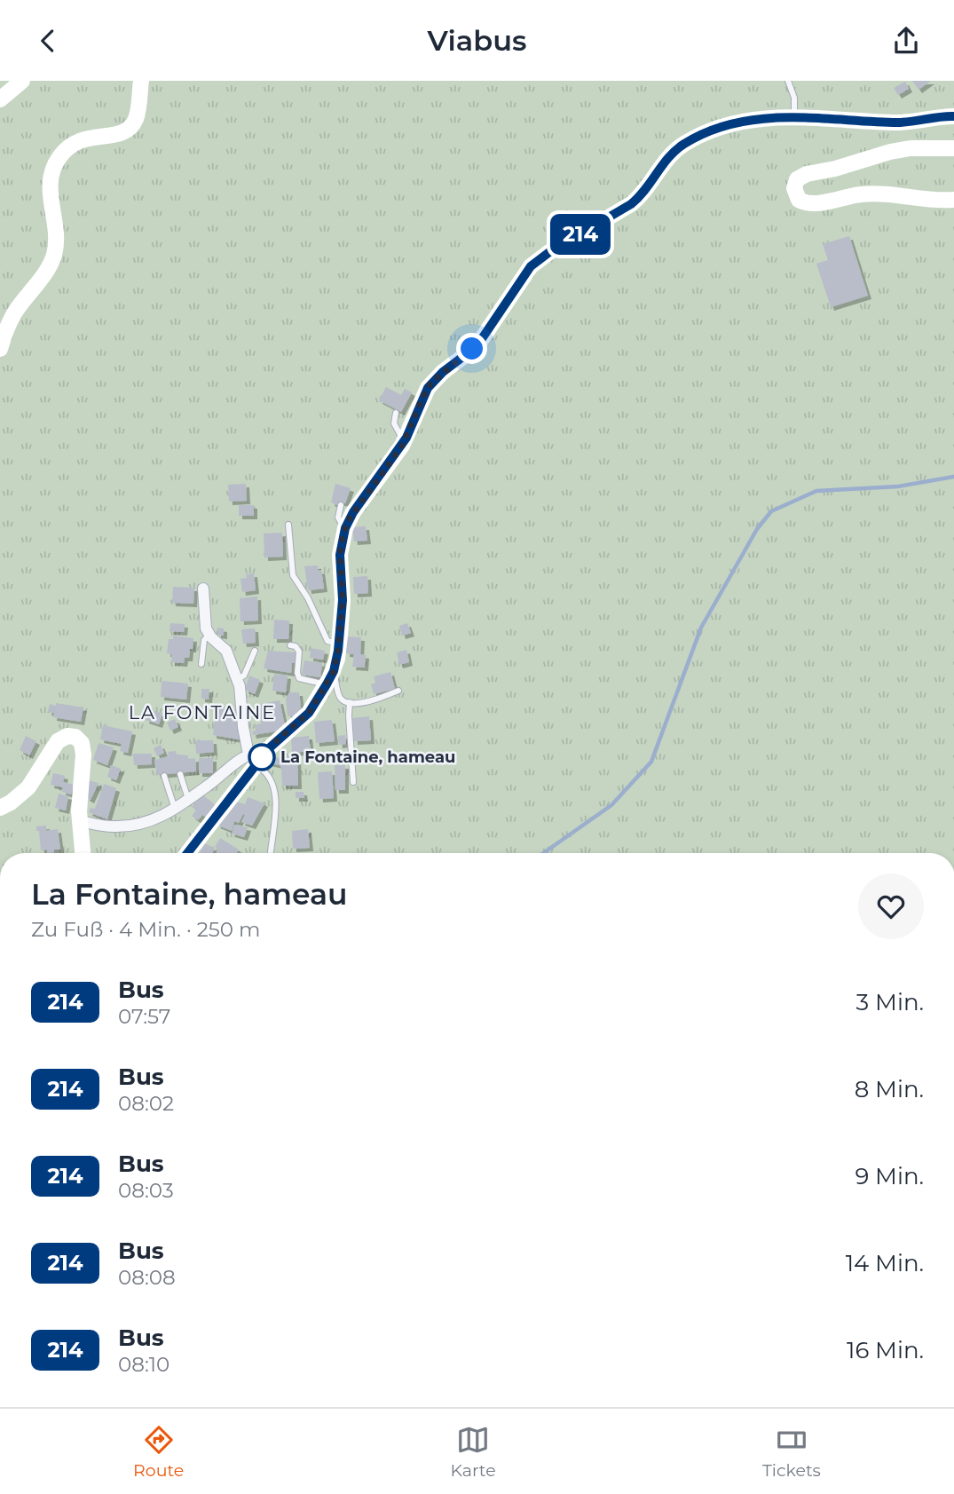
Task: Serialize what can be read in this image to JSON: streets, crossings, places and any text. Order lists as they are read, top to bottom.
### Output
{
  "districts": ["LA FONTAINE"],
  "places": ["La Fontaine, hameau"],
  "lines": ["bus line 214"],
  "page": {
    "header": "Viabus",
    "on_map": "214",
    "heading": ["La Fontaine, hameau", "Zu Fuß · 4 Min. · 250 m"],
    "list": [
      {
        "mark": "214",
        "name": "Bus",
        "note": "07:57",
        "value": "3 Min."
      },
      {
        "mark": "214",
        "name": "Bus",
        "note": "08:02",
        "value": "8 Min."
      },
      {
        "mark": "214",
        "name": "Bus",
        "note": "08:03",
        "value": "9 Min."
      },
      {
        "mark": "214",
        "name": "Bus",
        "note": "08:08",
        "value": "14 Min."
      },
      {
        "mark": "214",
        "name": "Bus",
        "note": "08:10",
        "value": "16 Min."
      }
    ],
    "tabs": ["Route", "Karte", "Tickets"]
  }
}
